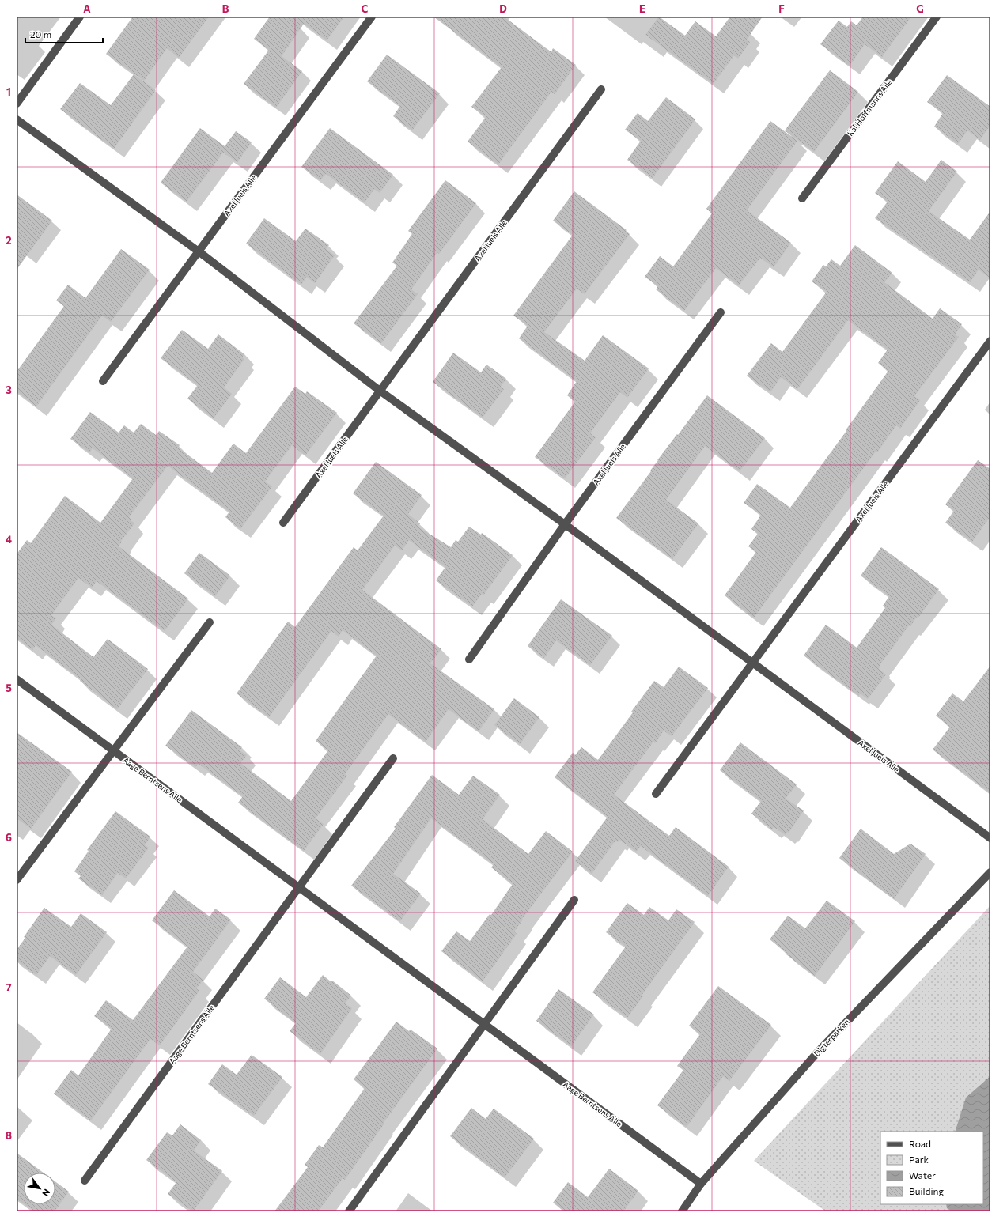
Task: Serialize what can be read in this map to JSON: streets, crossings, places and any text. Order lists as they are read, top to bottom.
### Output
{
  "streets": {
    "street": [
      "Kai Hoffmanns Alle",
      "Axel Juels Alle",
      "Aage Berntsens Alle",
      "Digterparken"
    ]
  },
  "crossings": [
    ["Aage Berntsens Alle", "Digterparken"]
  ],
  "legend": [
    "Road",
    "Park",
    "Water",
    "Building"
  ],
  "scale_bar": "20 m",
  "north": "bottom right",
  "grid": {
    "columns": [
      "A",
      "B",
      "C",
      "D",
      "E",
      "F",
      "G"
    ],
    "rows": [
      "1",
      "2",
      "3",
      "4",
      "5",
      "6",
      "7",
      "8"
    ]
  }
}
